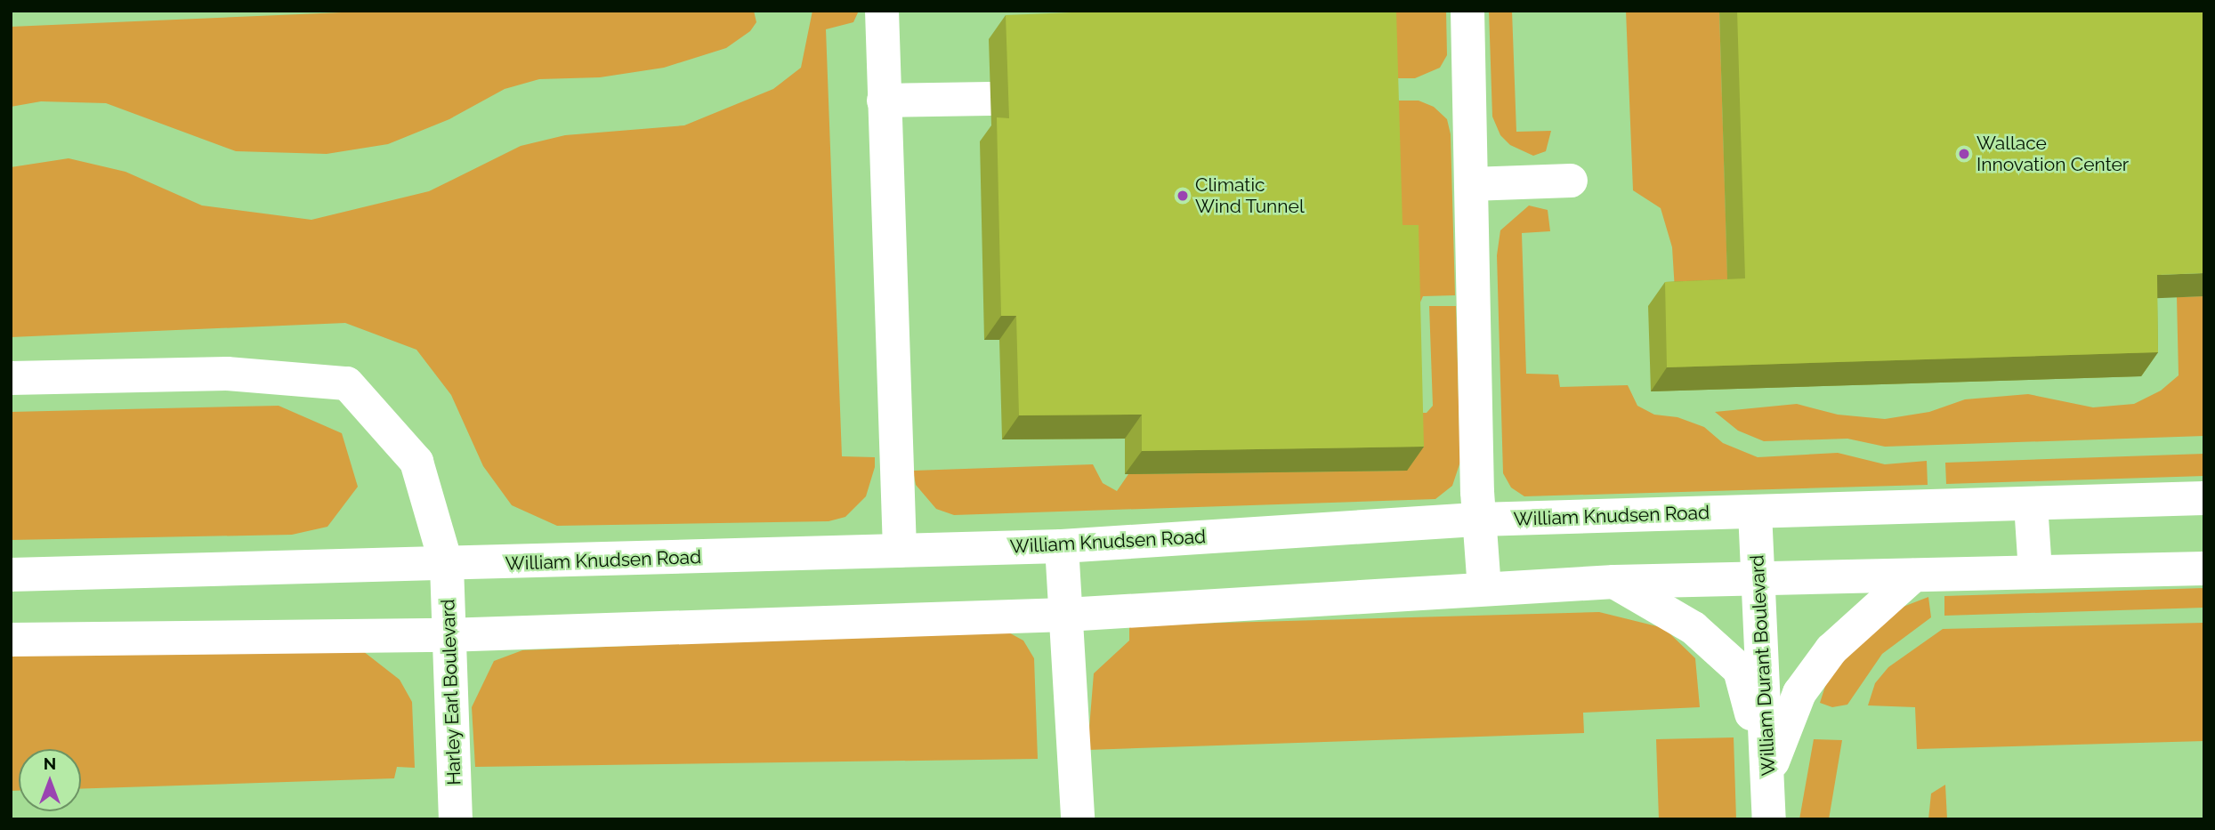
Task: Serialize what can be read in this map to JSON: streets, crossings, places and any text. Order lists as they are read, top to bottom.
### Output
{
  "streets": {
    "lane": ["William Knudsen Road", "William Durant Boulevard", "Harley Earl Boulevard"]
  },
  "crossings": [
    ["William Knudsen Road", "William Durant Boulevard"],
    ["William Knudsen Road", "Harley Earl Boulevard"]
  ],
  "places": ["Wallace Innovation Center", "Climatic Wind Tunnel"],
  "north": "top"
}
